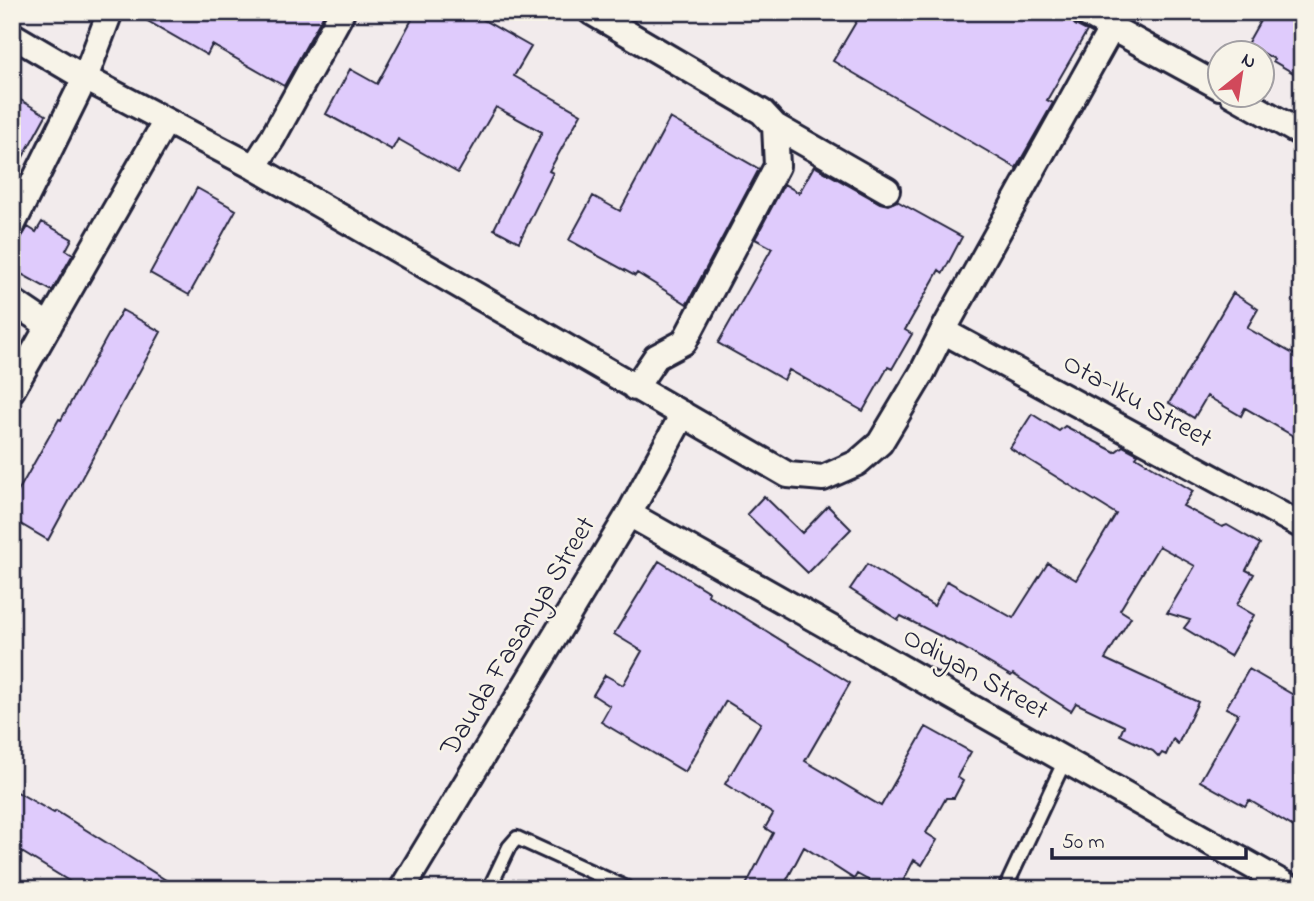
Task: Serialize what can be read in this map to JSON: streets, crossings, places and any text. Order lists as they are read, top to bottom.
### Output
{
  "streets": {
    "street": ["Ota-Iku Street", "Dauda Fasanya Street", "Odiyan Street"]
  },
  "crossings": [
    ["Dauda Fasanya Street", "Odiyan Street"]
  ],
  "scale_bar": "50 m",
  "north": "top right"
}
